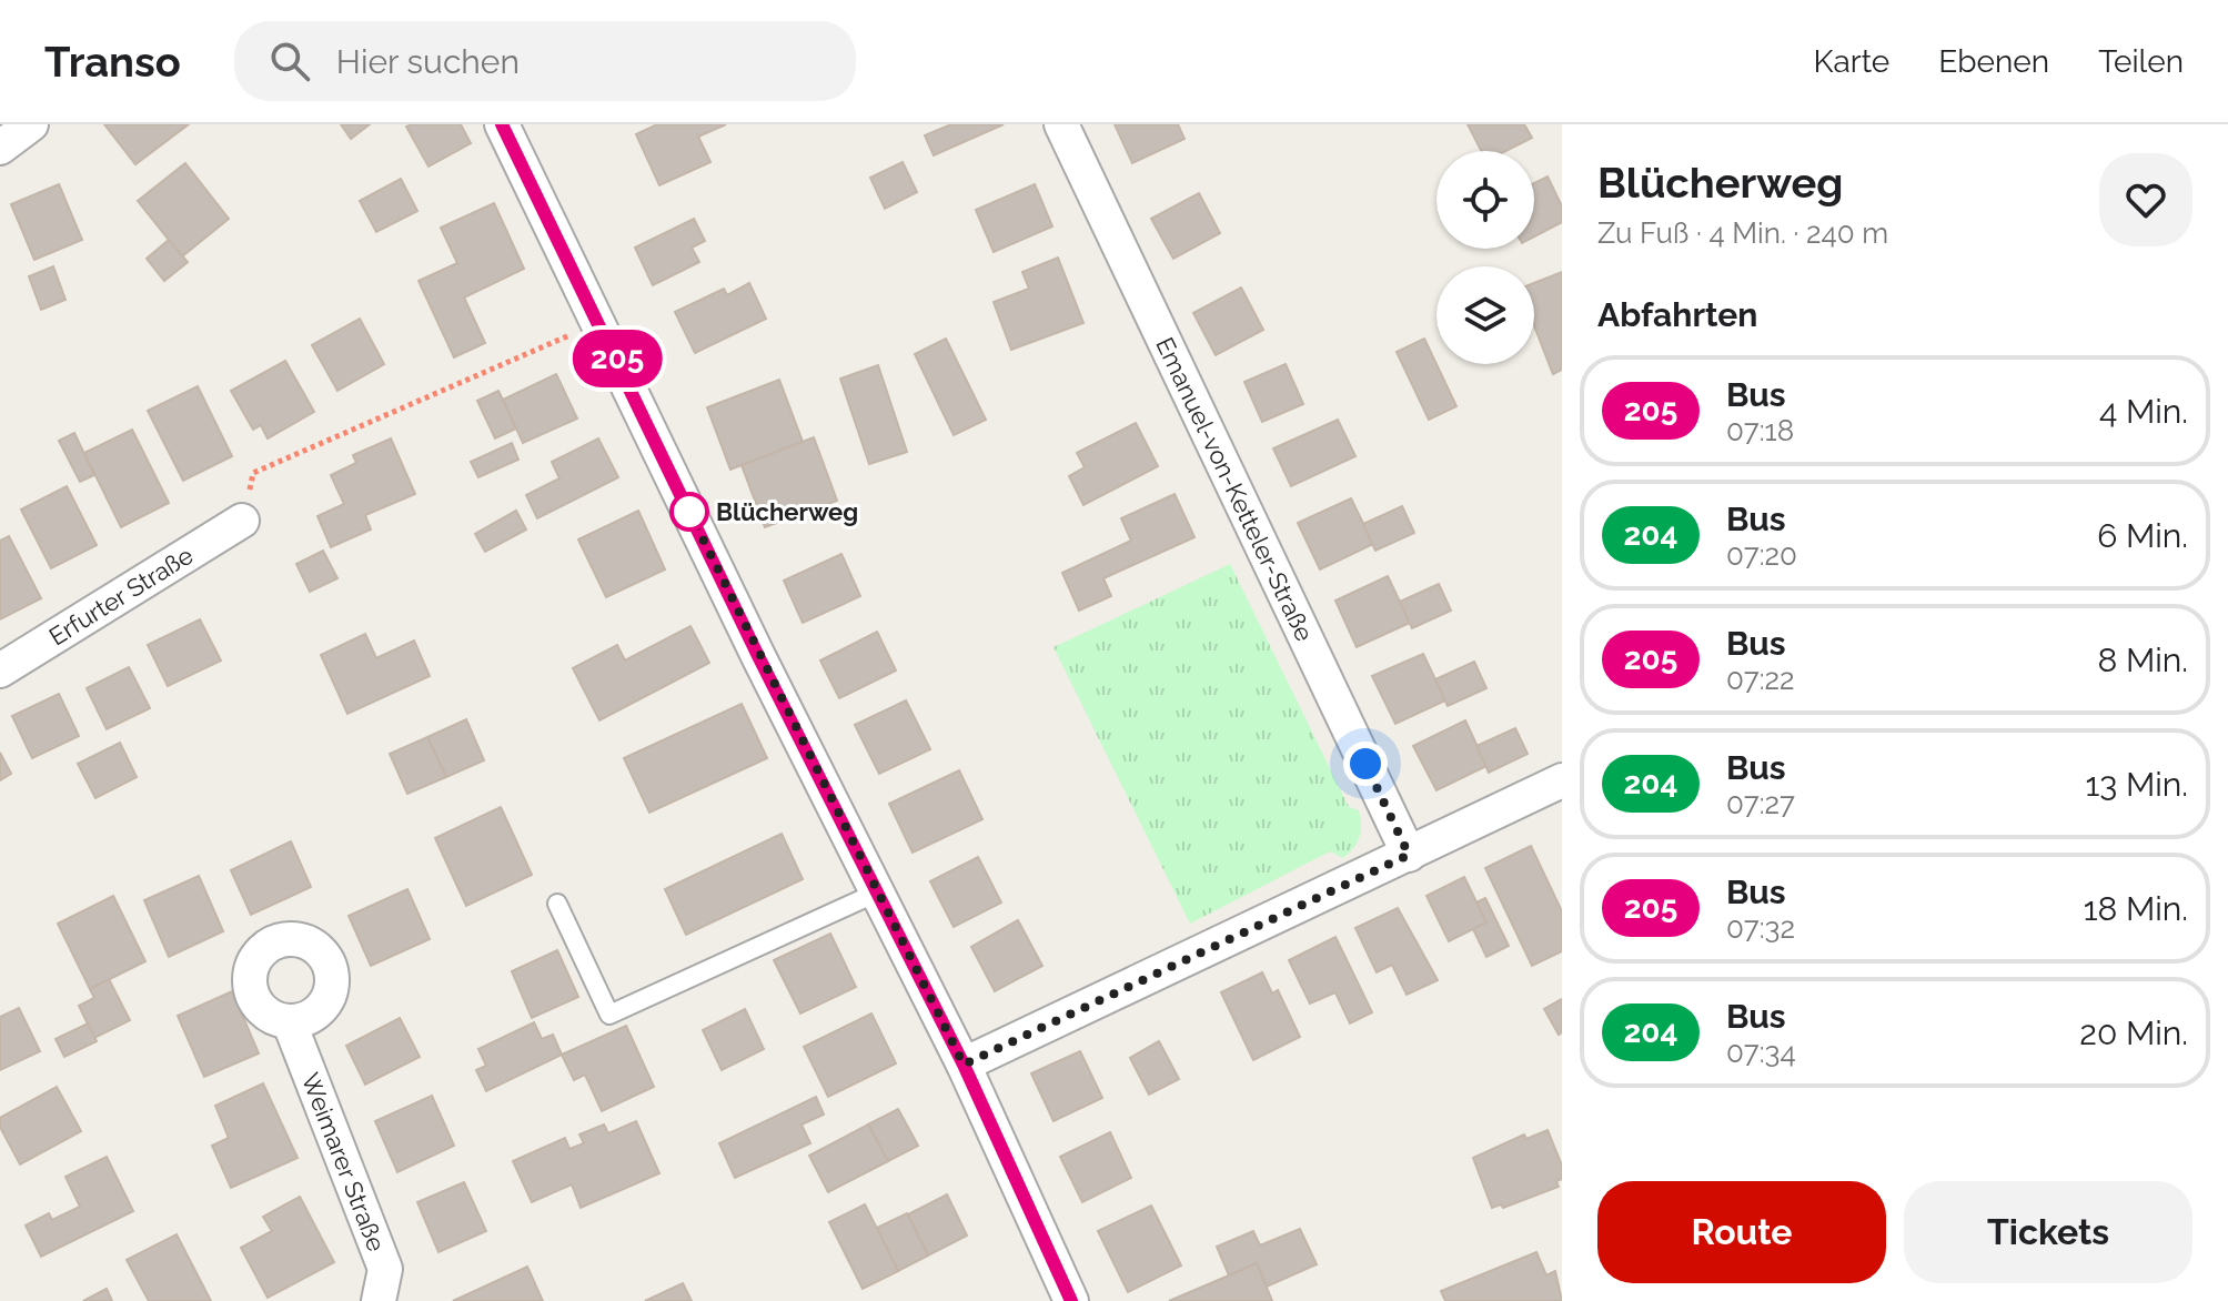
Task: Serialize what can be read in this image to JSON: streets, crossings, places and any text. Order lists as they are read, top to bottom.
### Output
{
  "streets": {
    "street": ["Emanuel-von-Ketteler-Straße", "Erfurter Straße", "Weimarer Straße"]
  },
  "places": ["Blücherweg"],
  "lines": ["bus line 205"],
  "page": {
    "header": "Transo",
    "search": "Hier suchen",
    "nav": ["Karte", "Ebenen", "Teilen"],
    "on_map": "205",
    "heading": [
      ["Blücherweg", "Zu Fuß · 4 Min. · 240 m"],
      "Abfahrten"
    ],
    "list": [
      {
        "mark": "205",
        "name": "Bus",
        "note": "07:18",
        "value": "4 Min."
      },
      {
        "mark": "204",
        "name": "Bus",
        "note": "07:20",
        "value": "6 Min."
      },
      {
        "mark": "205",
        "name": "Bus",
        "note": "07:22",
        "value": "8 Min."
      },
      {
        "mark": "204",
        "name": "Bus",
        "note": "07:27",
        "value": "13 Min."
      },
      {
        "mark": "205",
        "name": "Bus",
        "note": "07:32",
        "value": "18 Min."
      },
      {
        "mark": "204",
        "name": "Bus",
        "note": "07:34",
        "value": "20 Min."
      }
    ],
    "buttons": ["Route", "Tickets"]
  }
}
